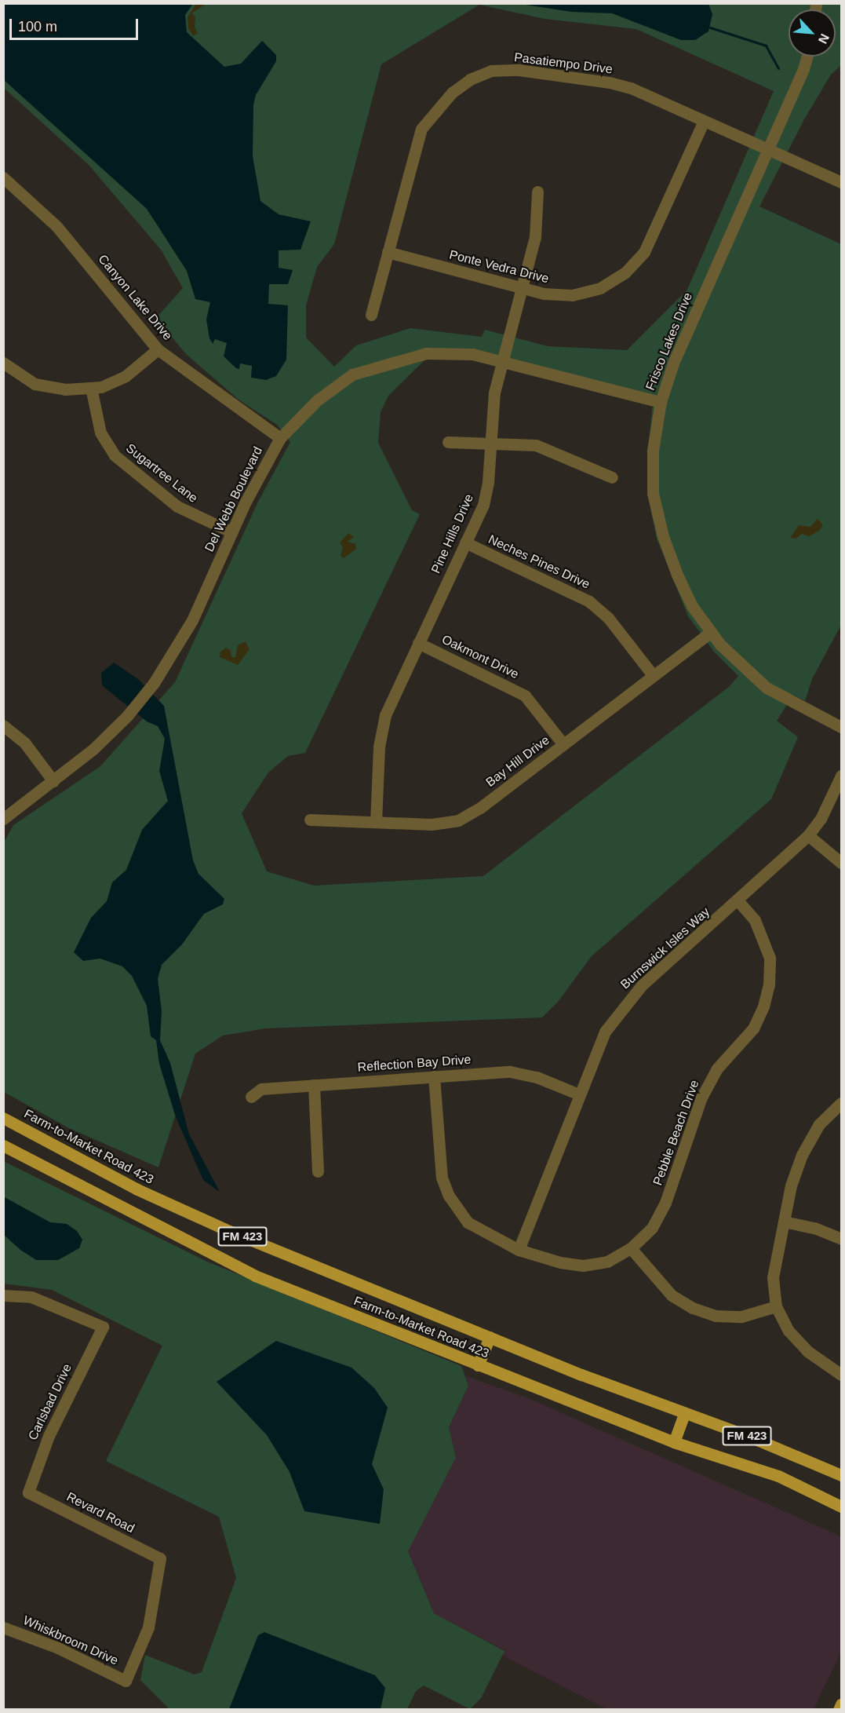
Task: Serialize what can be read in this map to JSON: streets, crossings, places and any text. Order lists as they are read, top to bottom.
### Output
{
  "streets": {
    "main road": ["Farm-to-Market Road 423", "FM 423"],
    "street": [
      "Pasatiempo Drive",
      "Ponte Vedra Drive",
      "Canyon Lake Drive",
      "Frisco Lakes Drive",
      "Sugartree Lane",
      "Del Webb Boulevard",
      "Pine Hills Drive",
      "Neches Pines Drive",
      "Oakmont Drive",
      "Bay Hill Drive",
      "Burnswick Isles Way",
      "Reflection Bay Drive",
      "Pebble Beach Drive",
      "Carlsbad Drive",
      "Revard Road",
      "Whiskbroom Drive"
    ]
  },
  "crossings": [
    ["Pasatiempo Drive", "Ponte Vedra Drive"],
    ["Pasatiempo Drive", "Frisco Lakes Drive"],
    ["Ponte Vedra Drive", "Pine Hills Drive"],
    ["Canyon Lake Drive", "Del Webb Boulevard"],
    ["Frisco Lakes Drive", "Del Webb Boulevard"],
    ["Frisco Lakes Drive", "Bay Hill Drive"],
    ["Sugartree Lane", "Del Webb Boulevard"],
    ["Del Webb Boulevard", "Pine Hills Drive"],
    ["Pine Hills Drive", "Neches Pines Drive"],
    ["Pine Hills Drive", "Oakmont Drive"],
    ["Pine Hills Drive", "Bay Hill Drive"],
    ["Neches Pines Drive", "Bay Hill Drive"],
    ["Oakmont Drive", "Bay Hill Drive"],
    ["Burnswick Isles Way", "Reflection Bay Drive"],
    ["Burnswick Isles Way", "Pebble Beach Drive"],
    ["Reflection Bay Drive", "Pebble Beach Drive"],
    ["Carlsbad Drive", "Revard Road"],
    ["Revard Road", "Whiskbroom Drive"]
  ],
  "scale_bar": "100 m",
  "north": "bottom right"
}
